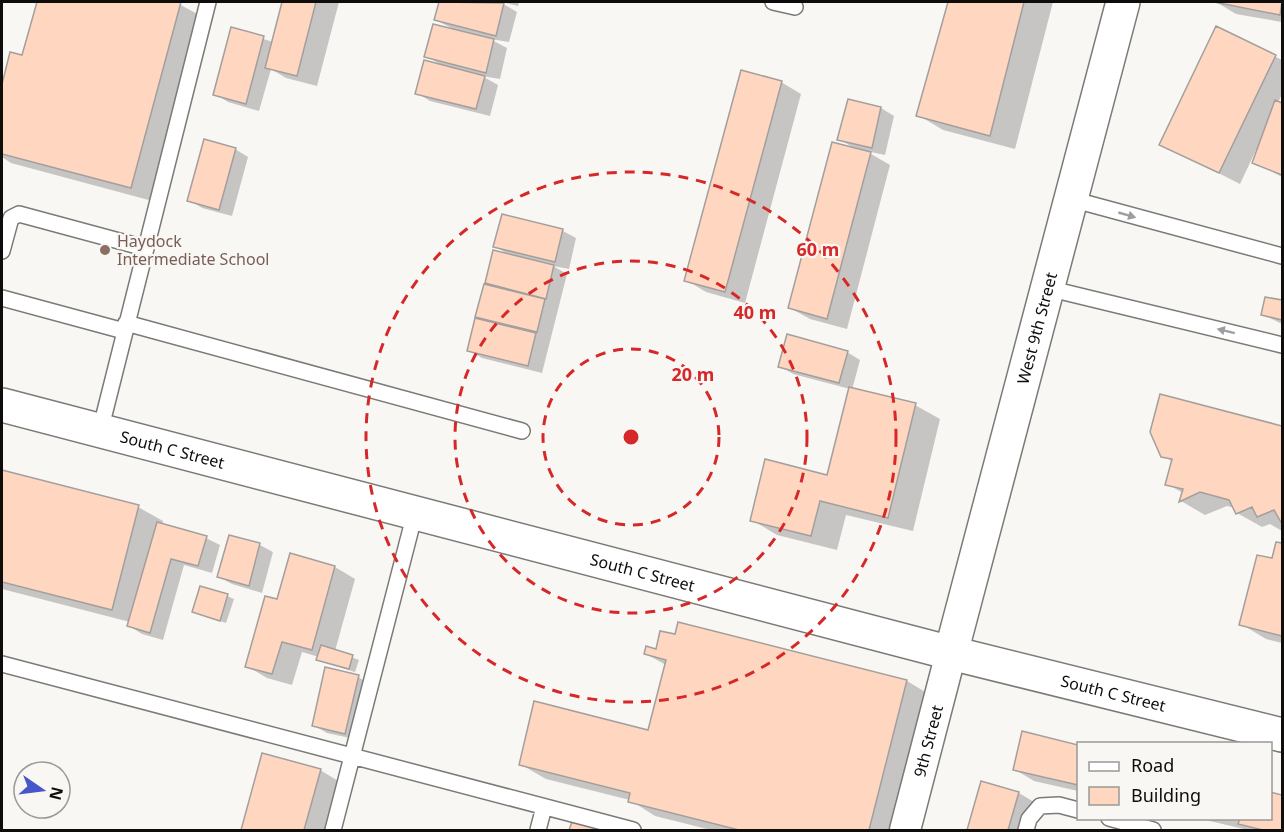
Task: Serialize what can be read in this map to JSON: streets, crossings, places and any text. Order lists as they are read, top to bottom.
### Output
{
  "streets": {
    "street": ["West 9th Street", "South C Street", "9th Street"]
  },
  "crossings": [
    ["West 9th Street", "South C Street"],
    ["West 9th Street", "9th Street"],
    ["South C Street", "9th Street"]
  ],
  "places": ["Haydock Intermediate School"],
  "legend": ["Road", "Building"],
  "north": "right",
  "rings": ["60 m", "40 m", "20 m"]
}
